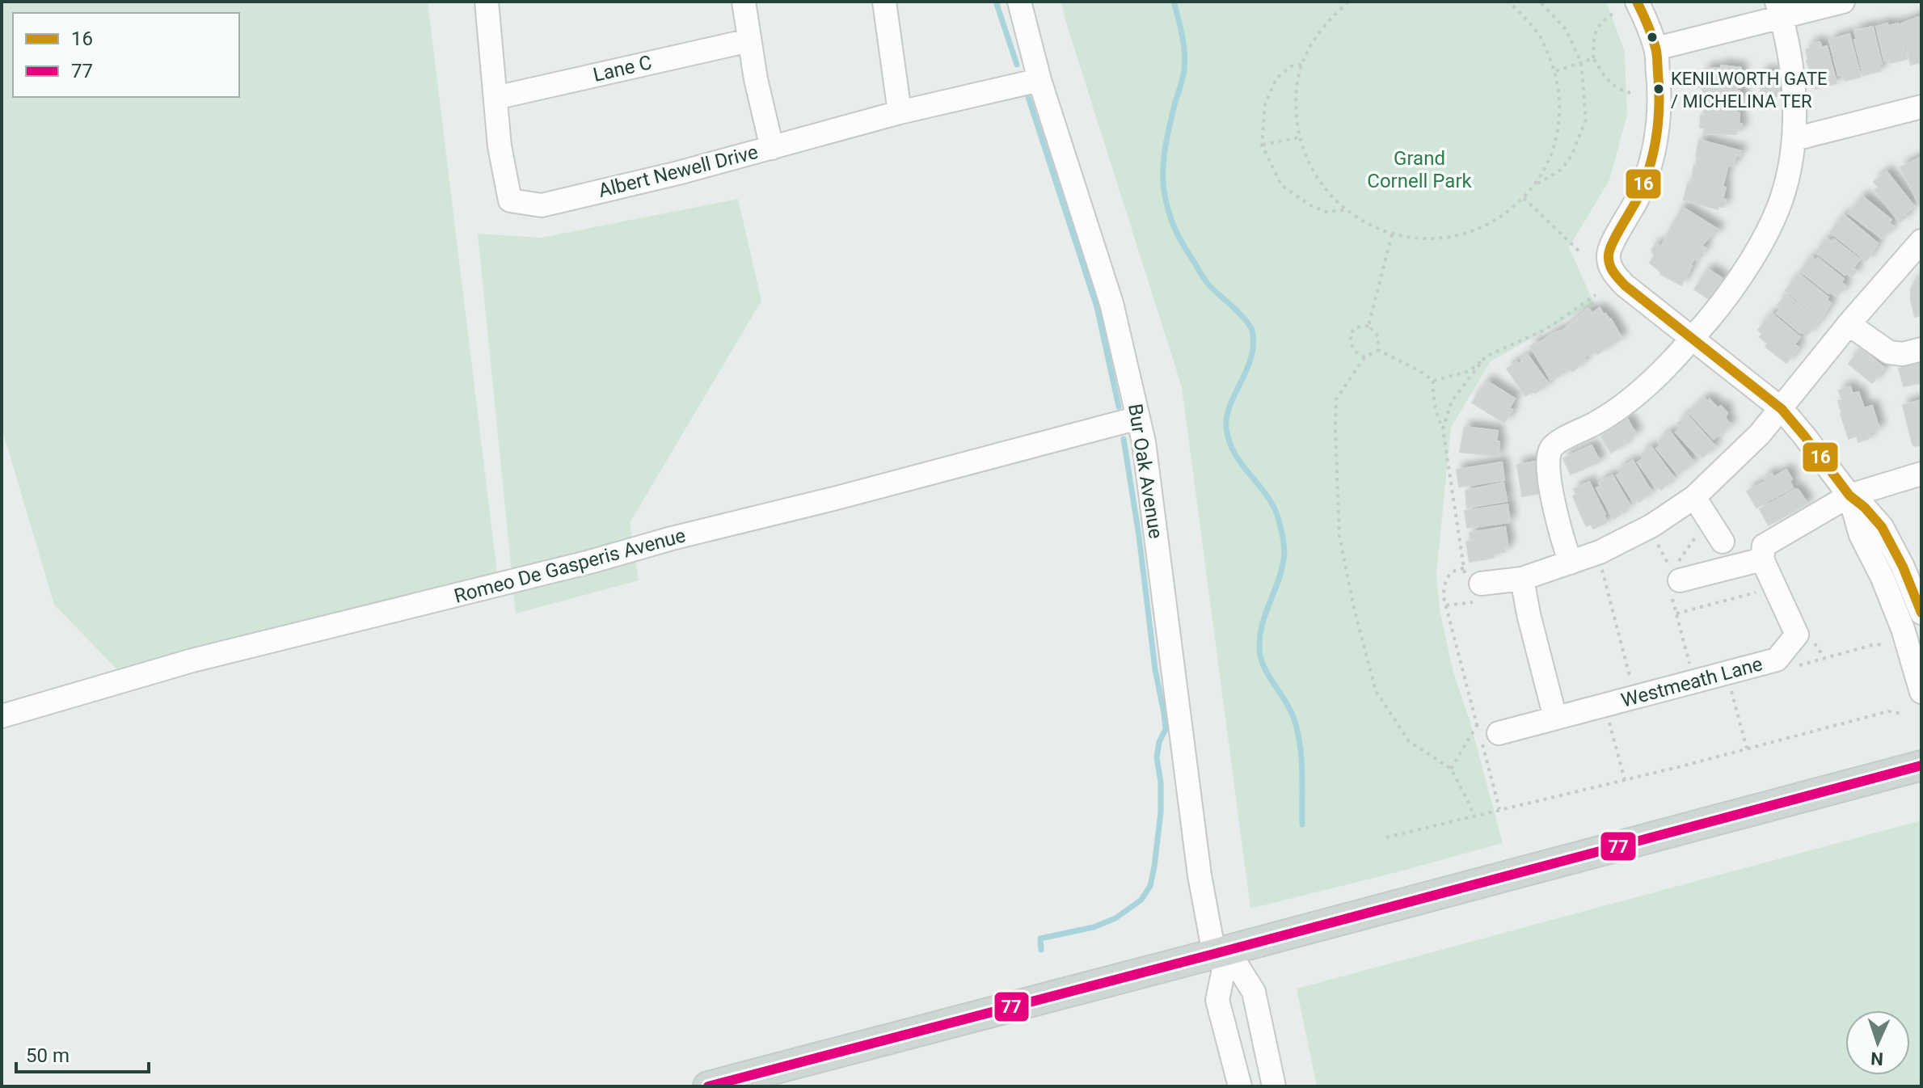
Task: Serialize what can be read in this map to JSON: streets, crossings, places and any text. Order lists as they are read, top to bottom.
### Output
{
  "streets": {
    "street": [
      "Lane C",
      "Albert Newell Drive",
      "Bur Oak Avenue",
      "Romeo De Gasperis Avenue",
      "Westmeath Lane"
    ]
  },
  "crossings": [
    ["Lane C", "Albert Newell Drive"],
    ["Albert Newell Drive", "Bur Oak Avenue"],
    ["Bur Oak Avenue", "Romeo De Gasperis Avenue"]
  ],
  "parks": ["Grand Cornell Park"],
  "places": ["KENILWORTH GATE / MICHELINA TER"],
  "lines": ["transit line 16", "transit line 77"],
  "legend": ["16", "77"],
  "scale_bar": "50 m",
  "north": "bottom"
}
